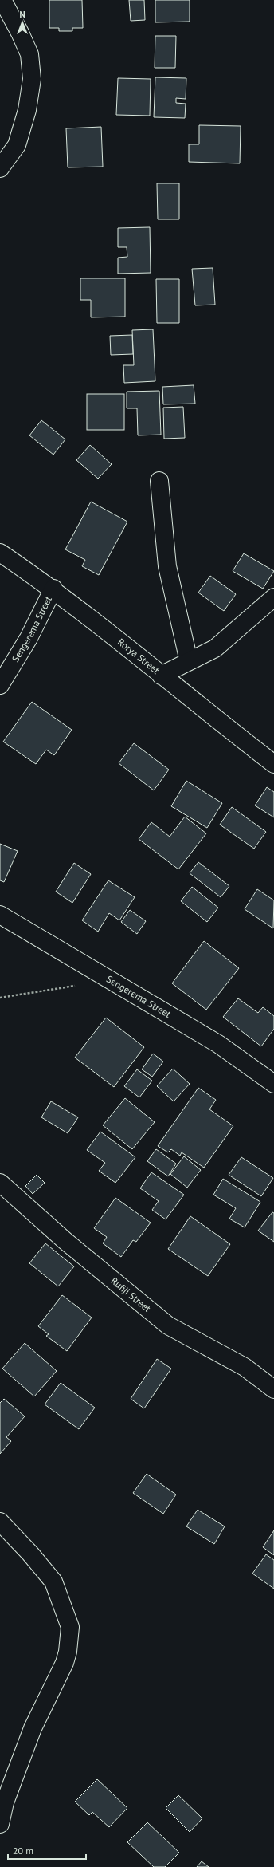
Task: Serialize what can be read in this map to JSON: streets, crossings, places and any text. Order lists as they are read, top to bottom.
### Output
{
  "streets": {
    "street": ["Sengerema Street", "Rorya Street", "Rufiji Street"]
  },
  "crossings": [
    ["Sengerema Street", "Rorya Street"]
  ],
  "scale_bar": "20 m",
  "north": "top"
}
